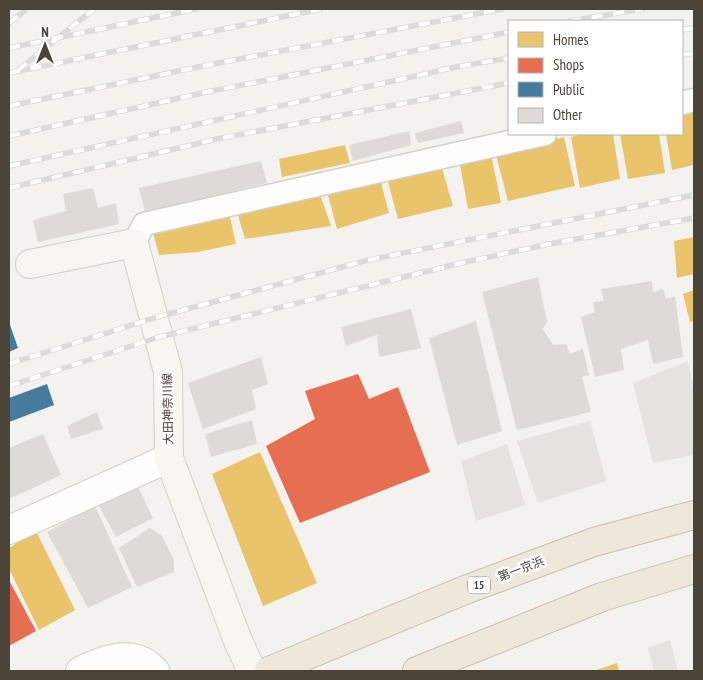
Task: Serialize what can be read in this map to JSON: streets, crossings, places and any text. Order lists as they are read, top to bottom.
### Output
{
  "streets": {
    "highway": ["第一京浜", "15"],
    "main road": ["大田神奈川線"]
  },
  "legend": [
    "Homes",
    "Shops",
    "Public",
    "Other"
  ],
  "north": "top"
}
